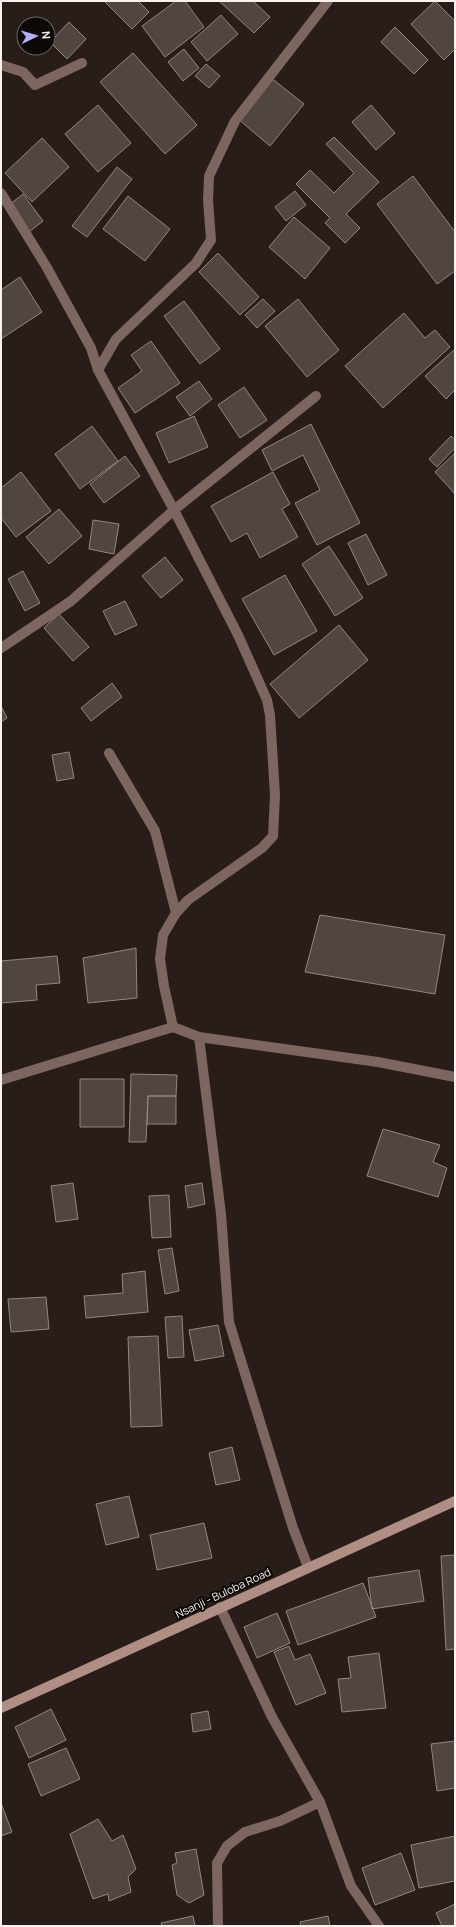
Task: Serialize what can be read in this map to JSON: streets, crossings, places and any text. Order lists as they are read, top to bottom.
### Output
{
  "streets": {
    "main road": ["Nsanji - Buloba Road"]
  },
  "north": "right"
}
